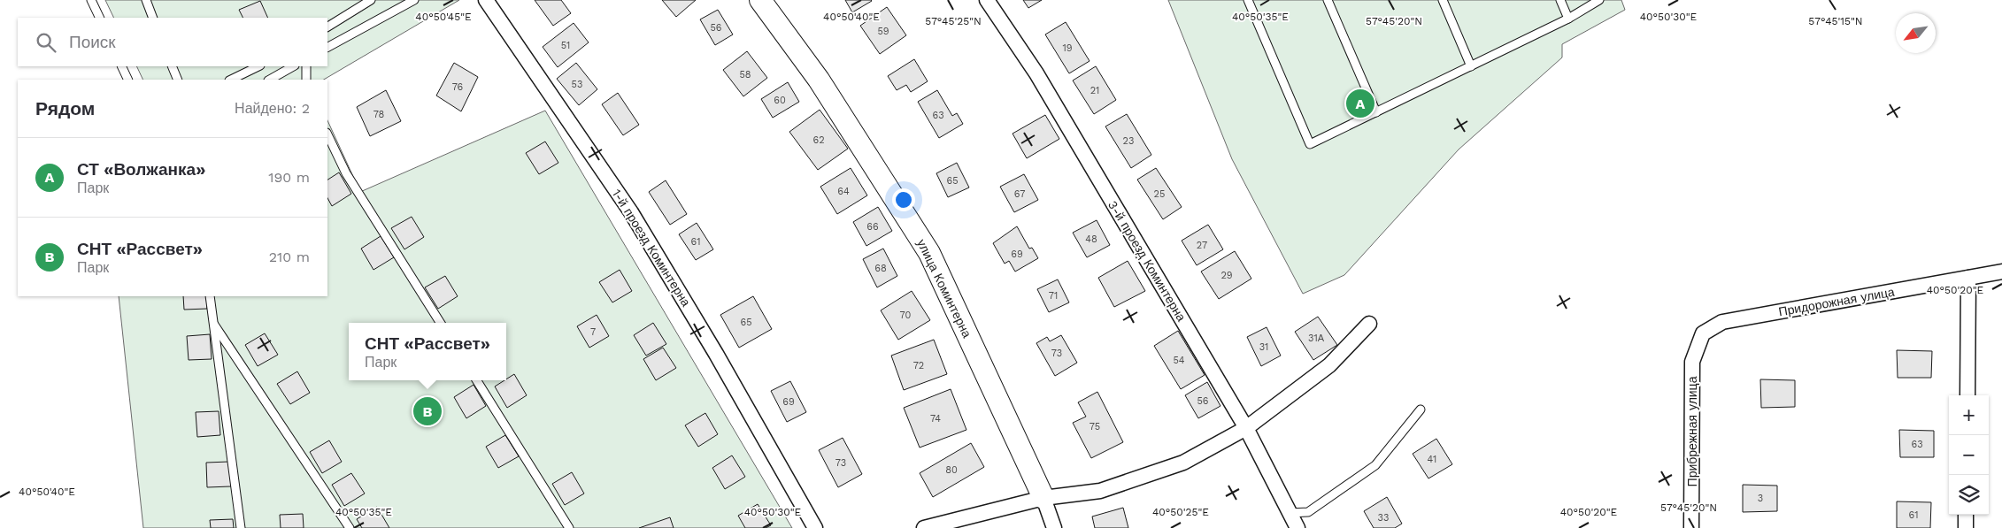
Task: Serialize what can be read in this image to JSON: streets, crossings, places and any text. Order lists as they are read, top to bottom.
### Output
{
  "streets": {
    "street": [
      "1-й проезд Коминтерна",
      "3-й проезд Коминтерна",
      "улица Коминтерна",
      "Придорожная улица",
      "Прибрежная улица"
    ]
  },
  "crossings": [
    ["Придорожная улица", "Прибрежная улица"]
  ],
  "house_numbers": [
    "56",
    "59",
    "51",
    "19",
    "58",
    "53",
    "76",
    "21",
    "60",
    "78",
    "63",
    "62",
    "23",
    "65",
    "64",
    "67",
    "25",
    "66",
    "48",
    "61",
    "27",
    "69",
    "68",
    "29",
    "71",
    "70",
    "65",
    "7",
    "31А",
    "31",
    "73",
    "54",
    "72",
    "56",
    "69",
    "74",
    "75",
    "63",
    "41",
    "73",
    "80",
    "3",
    "61",
    "33"
  ],
  "north": "bottom left",
  "page": {
    "search": "Поиск",
    "heading": ["Рядом", "Найдено: 2"],
    "pins": ["A", "B"],
    "list": [
      {
        "mark": "A",
        "name": "СТ «Волжанка»",
        "note": "Парк",
        "value": "190 m"
      },
      {
        "mark": "B",
        "name": "СНТ «Рассвет»",
        "note": "Парк",
        "value": "210 m"
      }
    ],
    "popup": ["СНТ «Рассвет»", "Парк"],
    "map_buttons": ["+", "−"]
  },
  "coordinates": [
    "40°50'45\"E",
    "40°50'35\"E",
    "40°50'30\"E",
    "40°50'40\"E",
    "57°45'25\"N",
    "57°45'15\"N",
    "57°45'20\"N",
    "40°50'20\"E",
    "40°50'25\"E"
  ]
}
